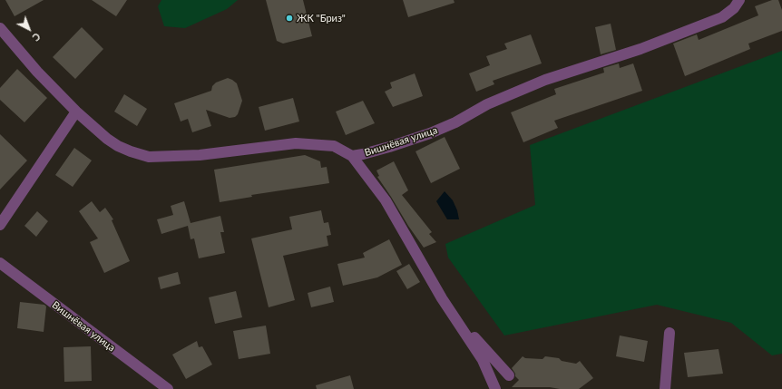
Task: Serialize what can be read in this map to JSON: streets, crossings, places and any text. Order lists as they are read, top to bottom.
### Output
{
  "streets": {
    "street": ["Вишнёвая улица"]
  },
  "places": ["ЖК \"Бриз\""],
  "north": "bottom right"
}
